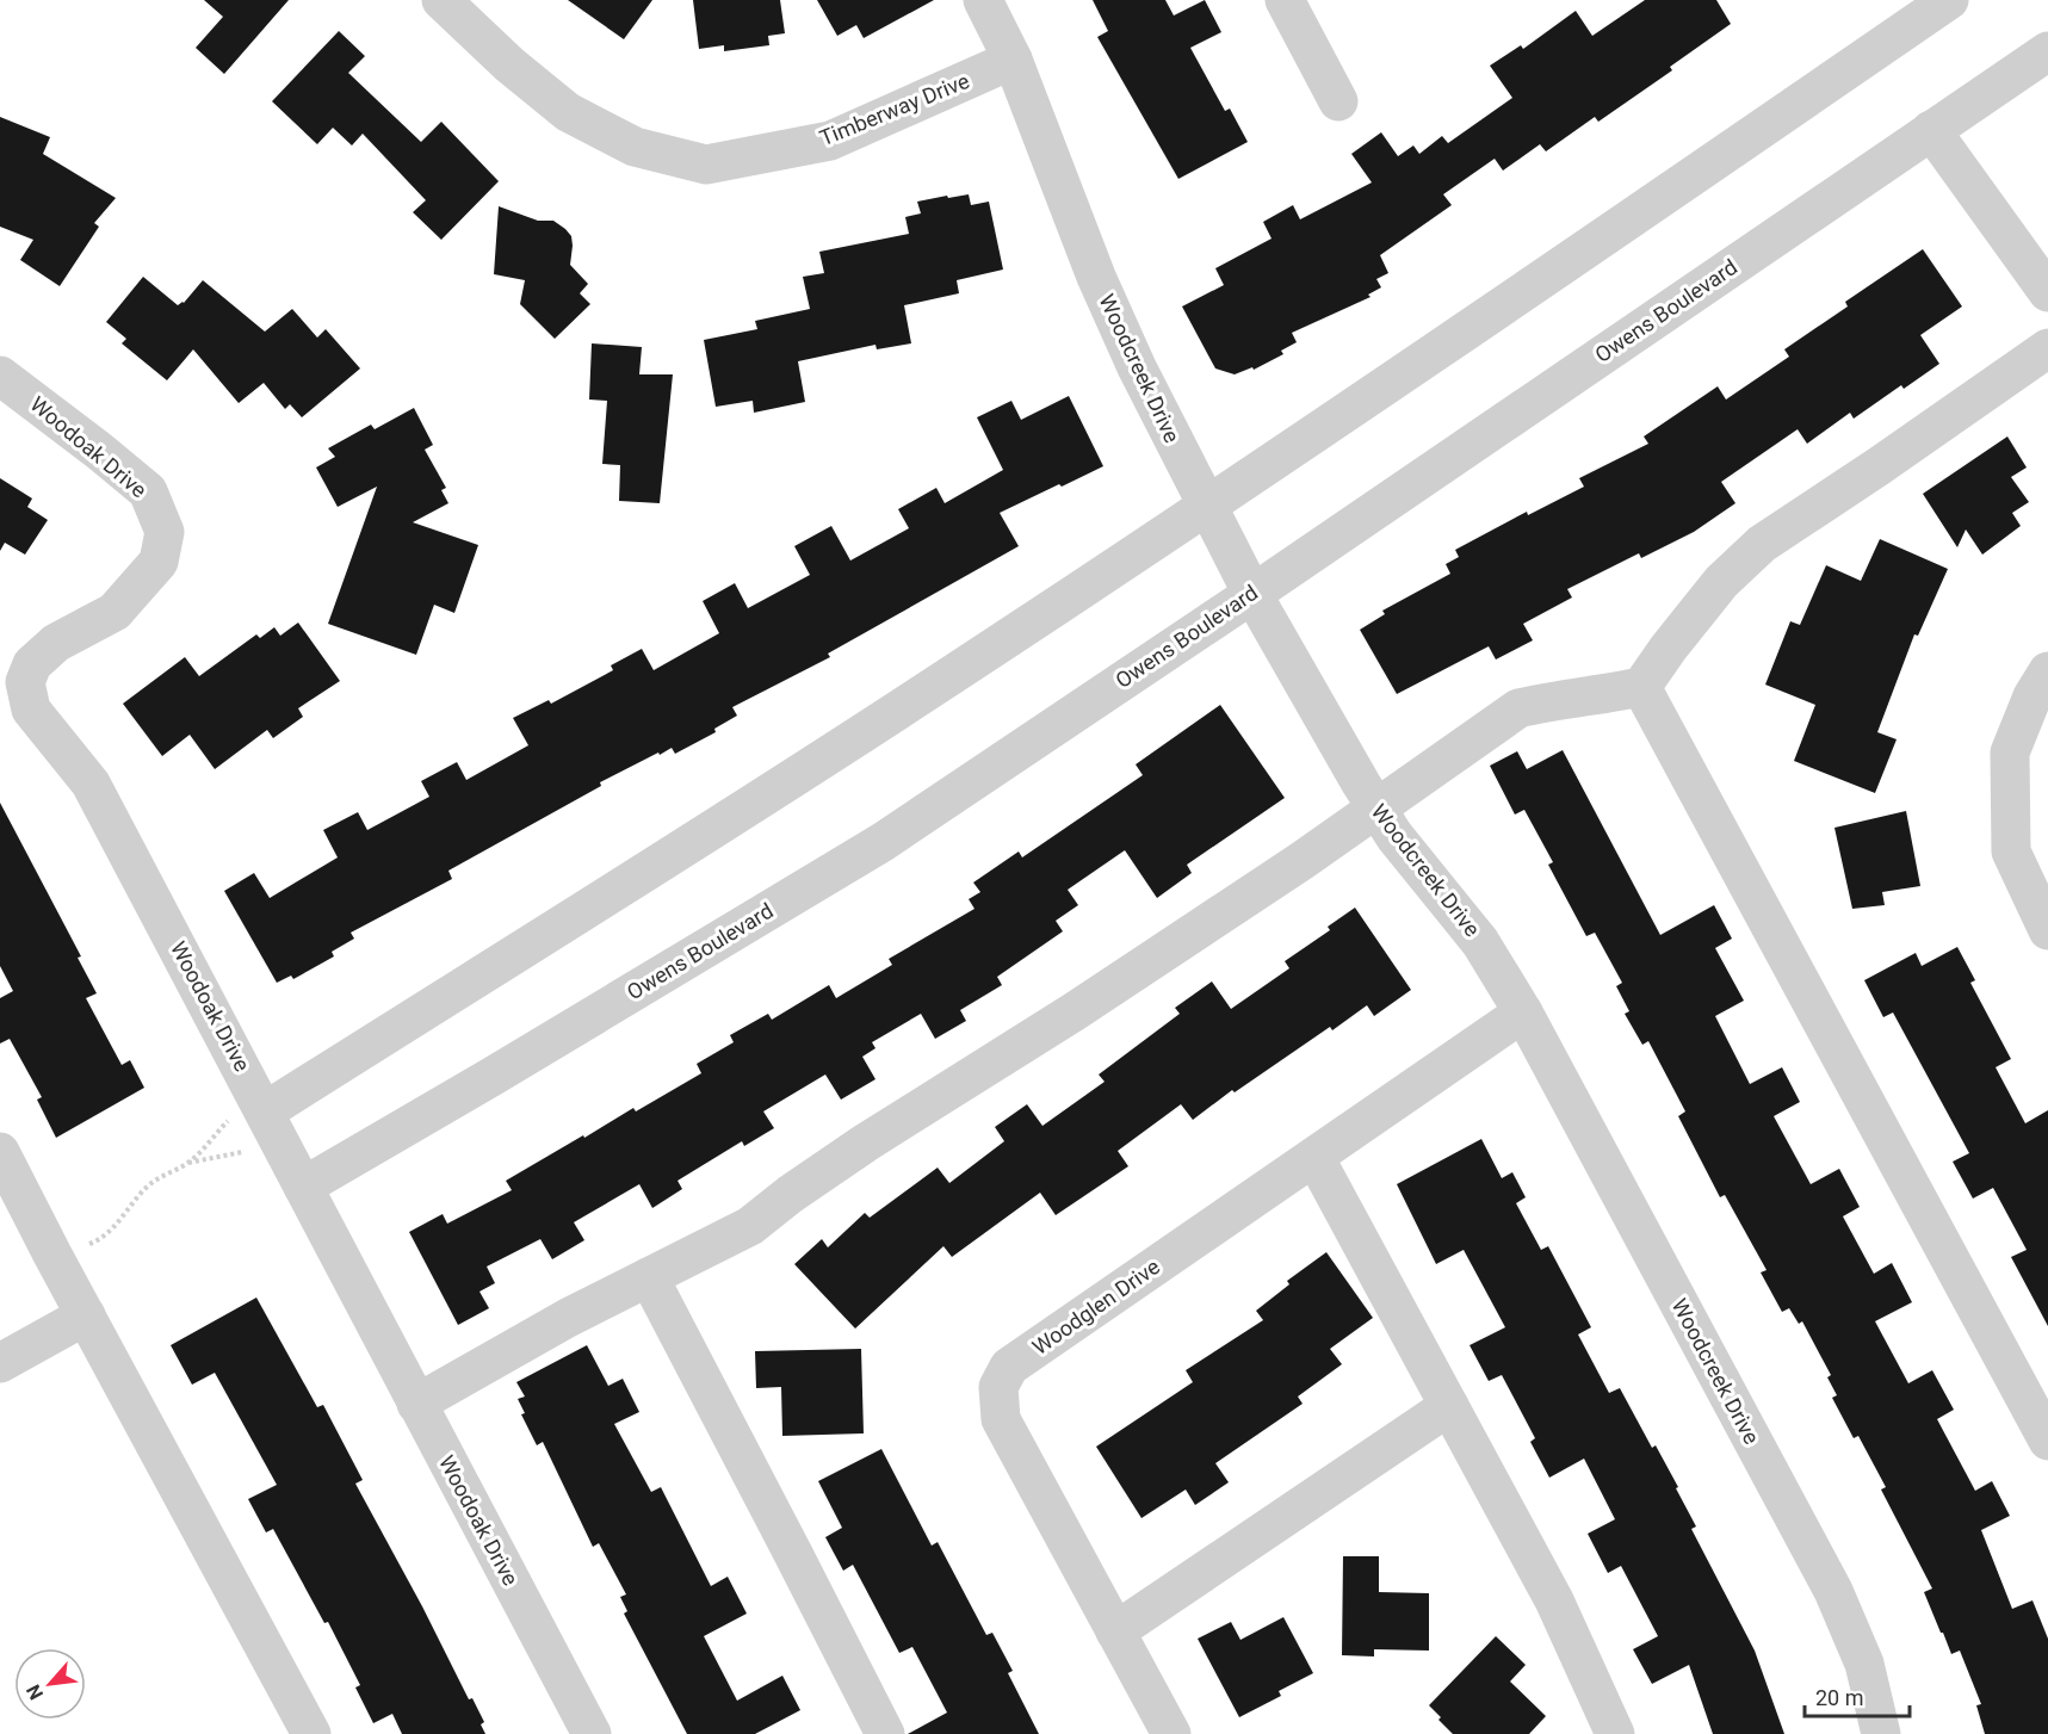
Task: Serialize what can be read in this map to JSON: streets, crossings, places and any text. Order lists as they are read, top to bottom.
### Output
{
  "streets": {
    "street": [
      "Timberway Drive",
      "Owens Boulevard",
      "Woodcreek Drive",
      "Woodoak Drive",
      "Woodglen Drive"
    ]
  },
  "crossings": [
    ["Timberway Drive", "Woodcreek Drive"],
    ["Owens Boulevard", "Woodcreek Drive"],
    ["Owens Boulevard", "Woodoak Drive"],
    ["Woodcreek Drive", "Woodglen Drive"]
  ],
  "scale_bar": "20 m",
  "north": "bottom left"
}
